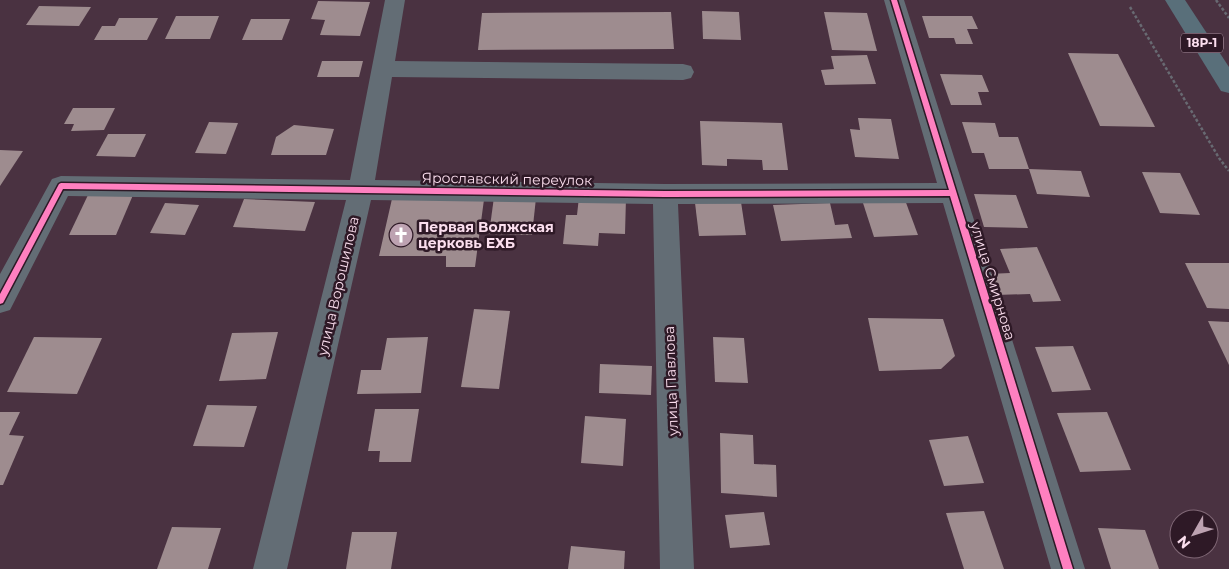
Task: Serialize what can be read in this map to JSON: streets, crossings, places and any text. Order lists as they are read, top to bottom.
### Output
{
  "streets": {
    "main road": ["18Р-1"],
    "street": [
      "Ярославский переулок",
      "улица Смирнова",
      "улица Ворошилова",
      "улица Павлова"
    ]
  },
  "crossings": [
    ["Ярославский переулок", "улица Смирнова"],
    ["Ярославский переулок", "улица Ворошилова"],
    ["Ярославский переулок", "улица Павлова"]
  ],
  "places": {
    "church": ["Первая Волжская церковь ЕХБ"]
  },
  "north": "bottom left"
}
